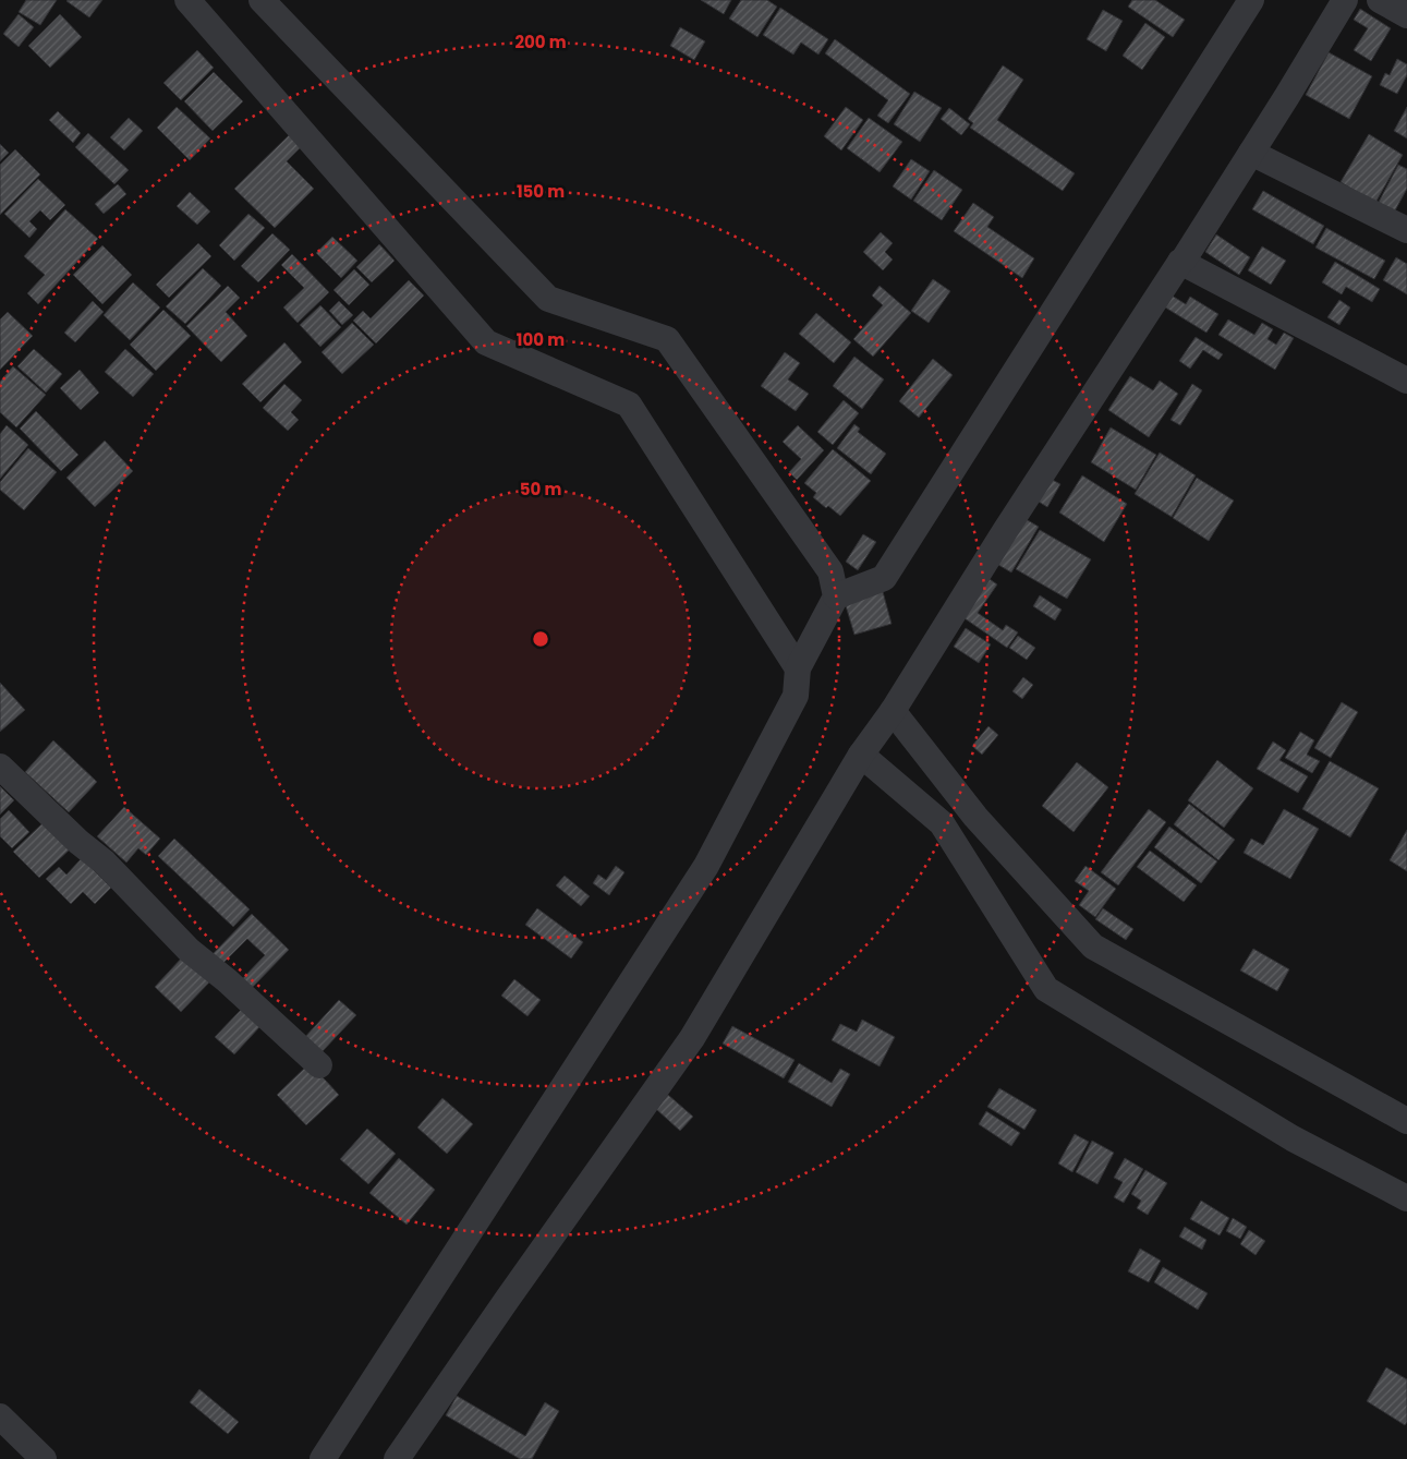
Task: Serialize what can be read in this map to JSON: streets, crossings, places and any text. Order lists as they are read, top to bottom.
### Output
{
  "rings": [
    "200 m",
    "150 m",
    "100 m",
    "50 m"
  ]
}
